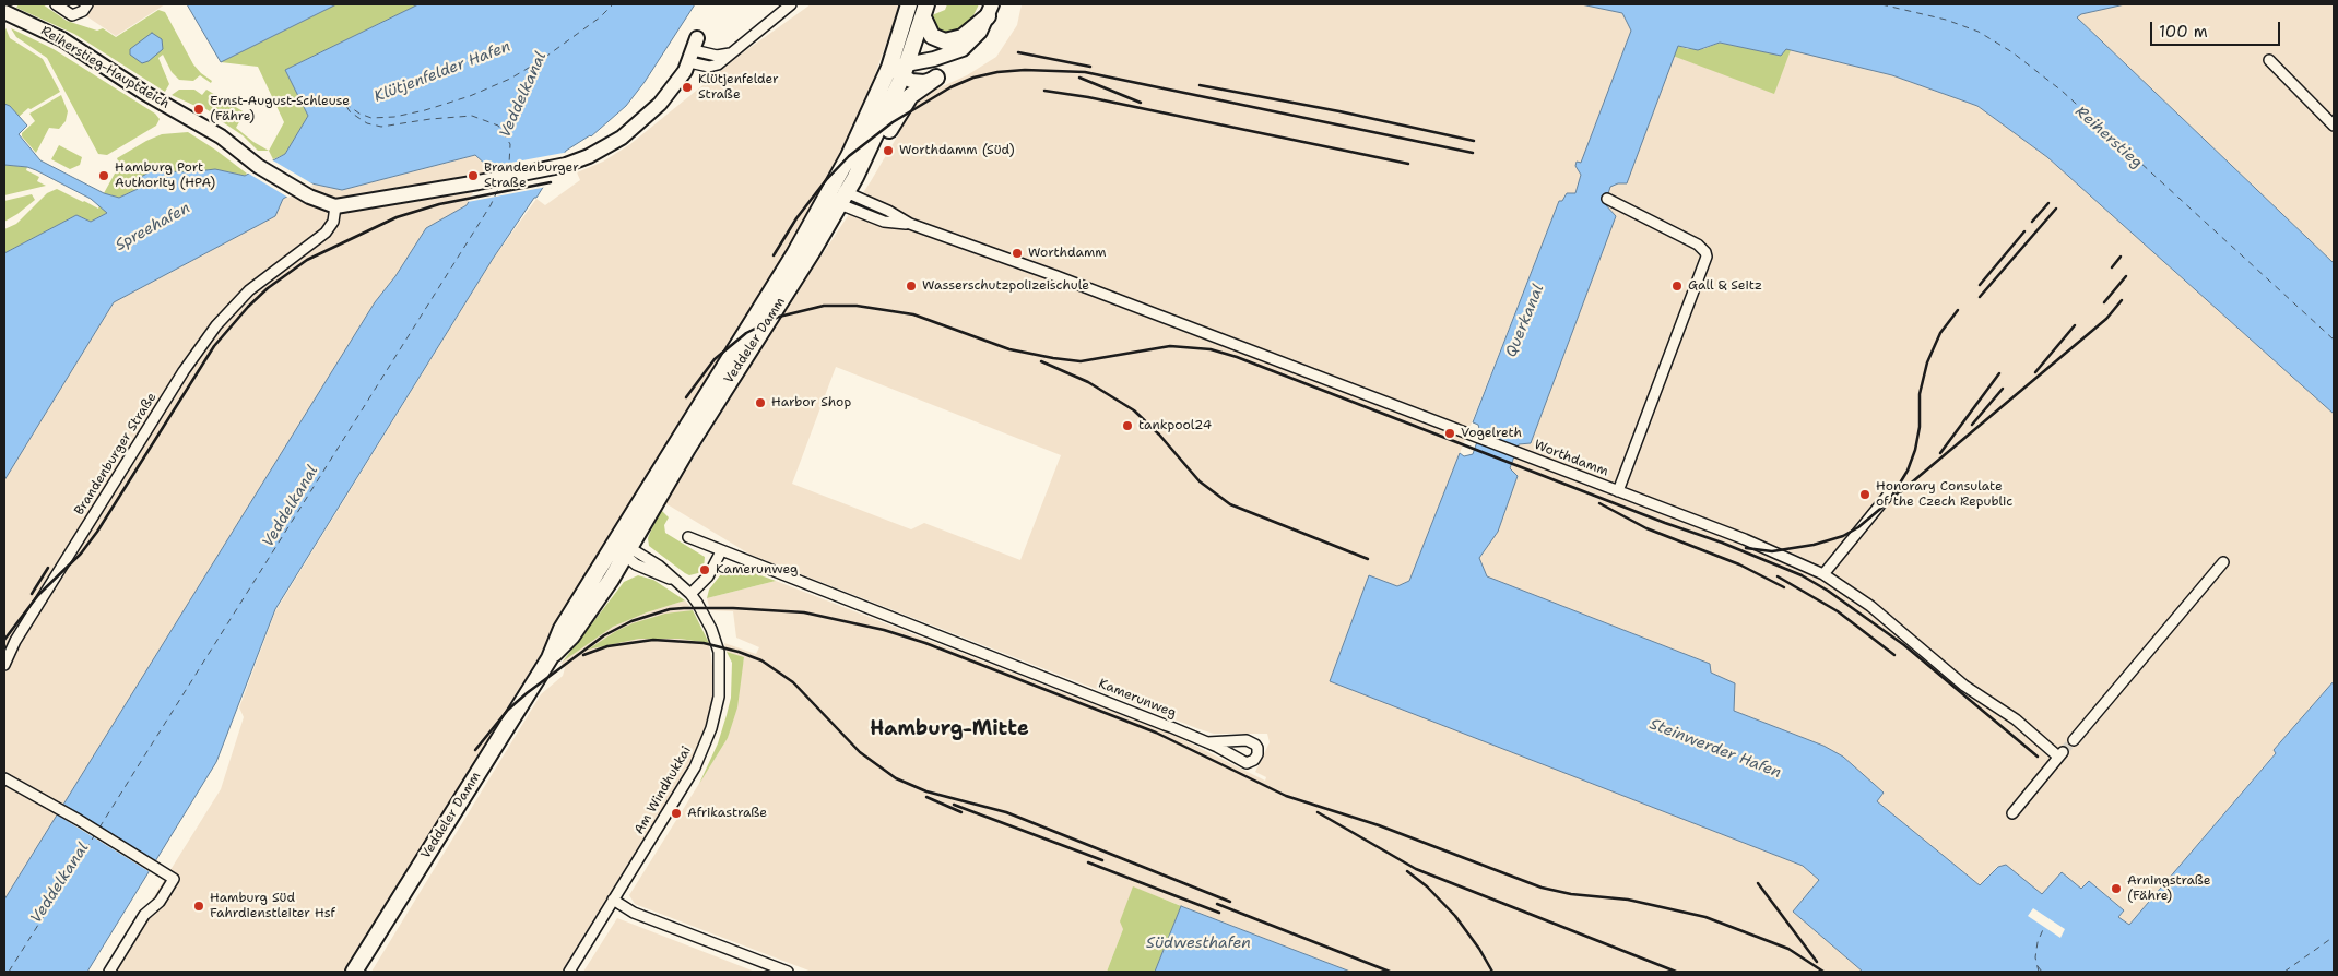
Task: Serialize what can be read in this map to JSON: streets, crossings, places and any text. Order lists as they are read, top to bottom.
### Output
{
  "streets": {
    "main road": ["Veddeler Damm"],
    "street": [
      "Reiherstieg-Hauptdeich",
      "Brandenburger Straße",
      "Worthdamm",
      "Kamerunweg",
      "Am Windhukkai"
    ]
  },
  "crossings": [
    ["Reiherstieg-Hauptdeich", "Brandenburger Straße"],
    ["Veddeler Damm", "Worthdamm"],
    ["Veddeler Damm", "Am Windhukkai"]
  ],
  "districts": ["Hamburg-Mitte"],
  "water": [
    "Klütjenfelder Hafen",
    "Veddelkanal",
    "Reiherstieg",
    "Spreehafen",
    "Querkanal",
    "Steinwerder Hafen",
    "Südwesthafen"
  ],
  "places": [
    "Klütjenfelder Straße",
    "Ernst-August-Schleuse (Fähre)",
    "Worthdamm (Süd)",
    "Hamburg Port Authority (HPA)",
    "Brandenburger Straße",
    "Worthdamm",
    "Wasserschutzpolizeischule",
    "Gall & Seitz",
    "Harbor Shop",
    "tankpool24",
    "Vogelreth",
    "Honorary Consulate of the Czech Republic",
    "Kamerunweg",
    "Afrikastraße",
    "Arningstraße (Fähre)",
    "Hamburg Süd Fahrdienstleiter Hsf"
  ],
  "scale_bar": "100 m"
}
